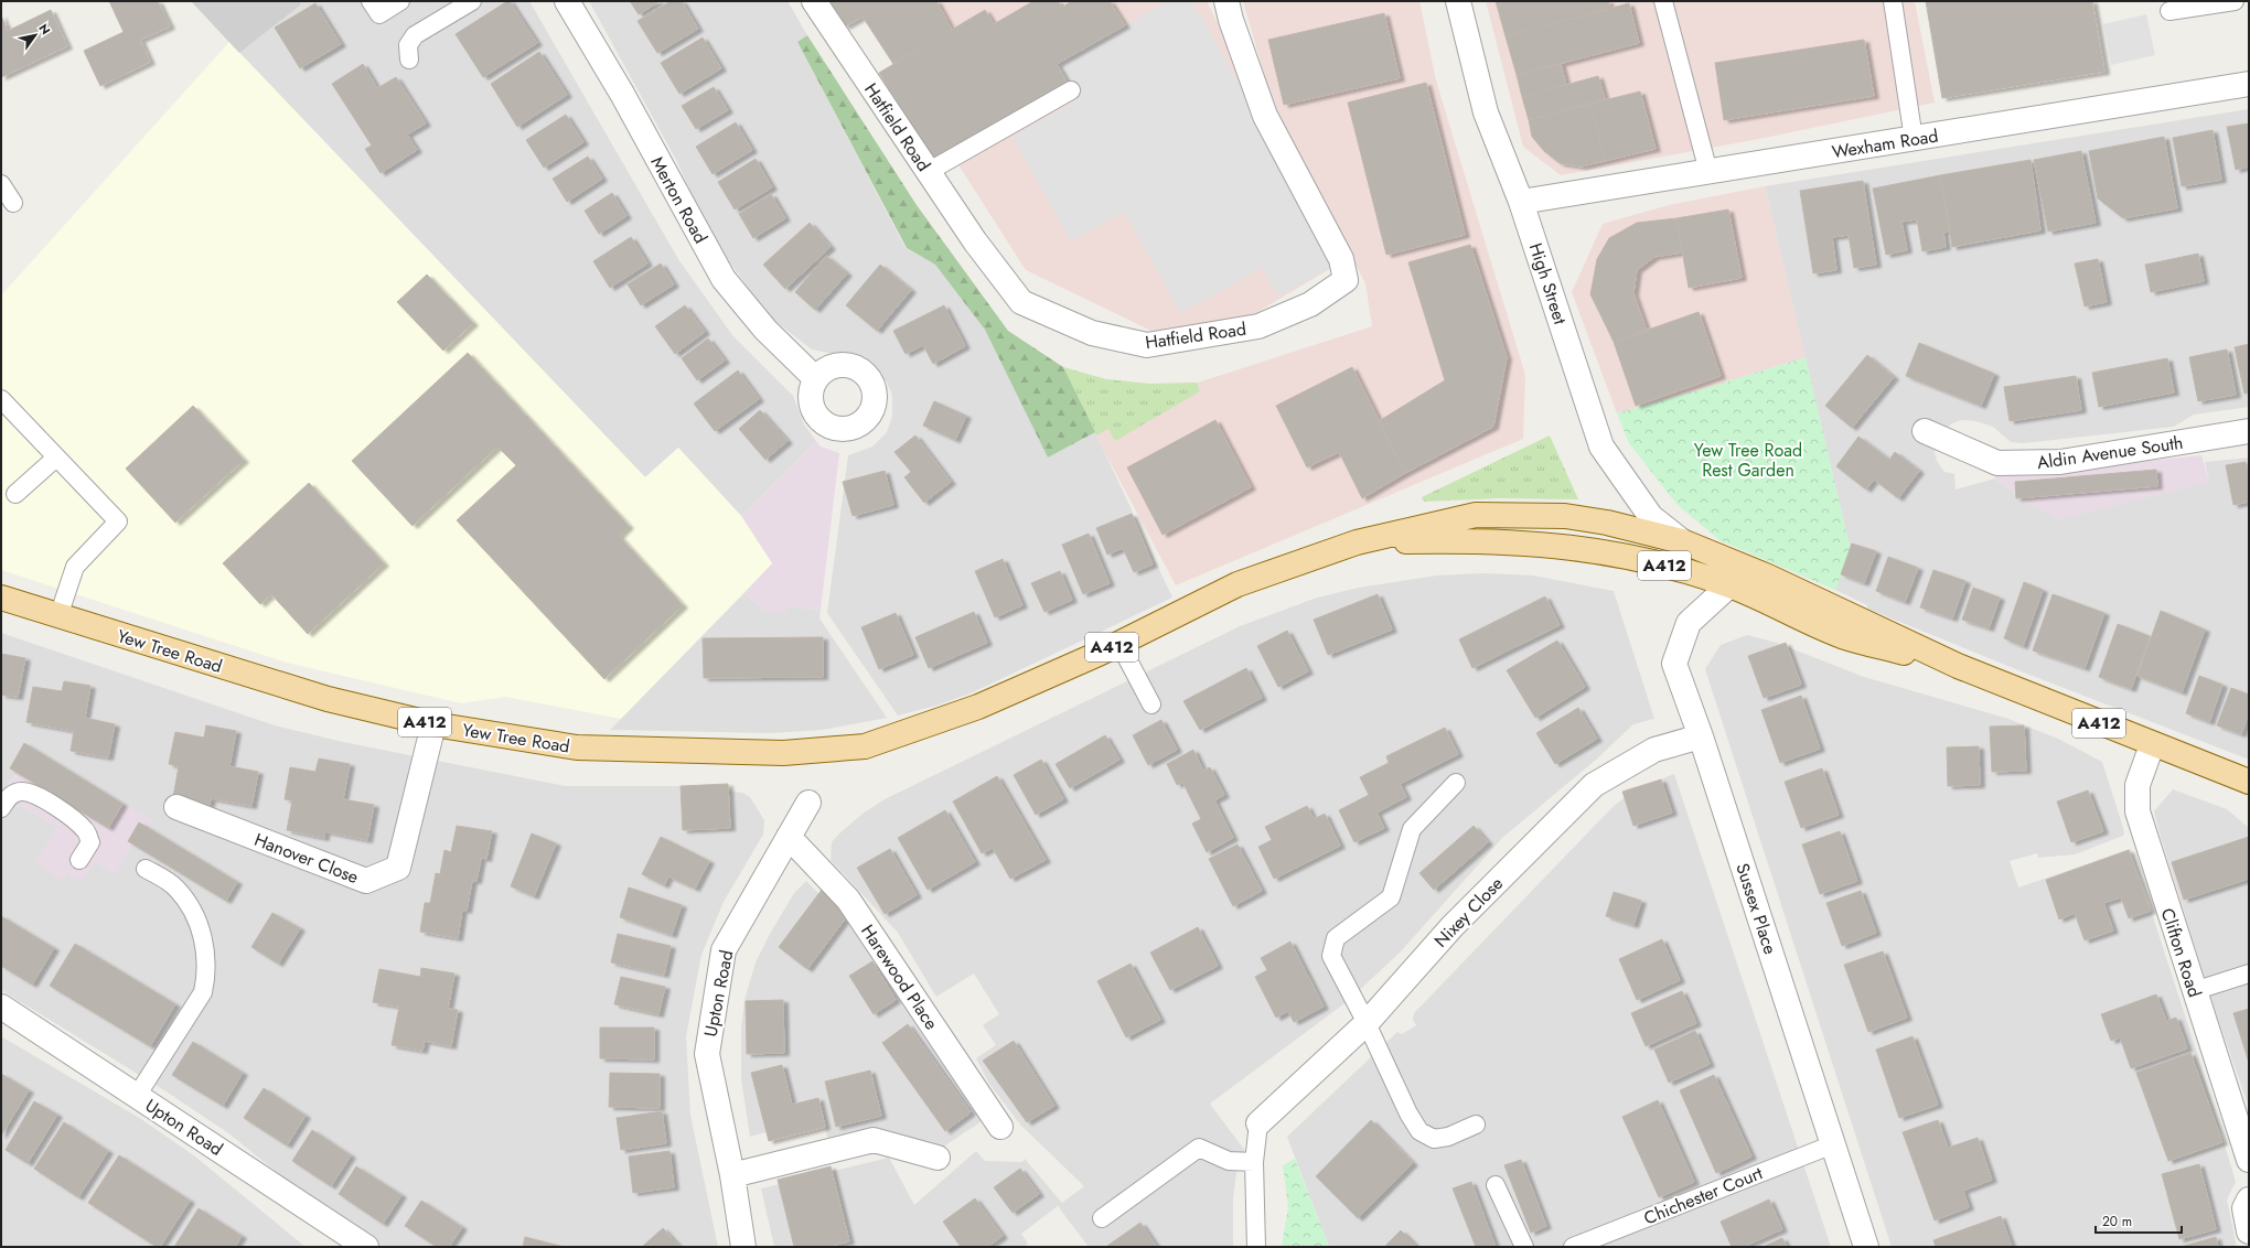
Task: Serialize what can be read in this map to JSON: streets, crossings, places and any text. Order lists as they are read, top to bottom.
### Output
{
  "streets": {
    "main road": ["A412", "Yew Tree Road"],
    "street": [
      "Hatfield Road",
      "Wexham Road",
      "Merton Road",
      "High Street",
      "Aldin Avenue South",
      "Hanover Close",
      "Sussex Place",
      "Nixey Close",
      "Clifton Road",
      "Harewood Place",
      "Upton Road"
    ],
    "lane": ["Chichester Court"]
  },
  "crossings": [
    ["Wexham Road", "High Street"],
    ["High Street", "A412"],
    ["A412", "Yew Tree Road"],
    ["A412", "Sussex Place"],
    ["A412", "Clifton Road"],
    ["Yew Tree Road", "Hanover Close"],
    ["Sussex Place", "Nixey Close"],
    ["Sussex Place", "Chichester Court"],
    ["Harewood Place", "Upton Road"]
  ],
  "parks": ["Yew Tree Road Rest Garden"],
  "scale_bar": "20 m",
  "north": "top right"
}
